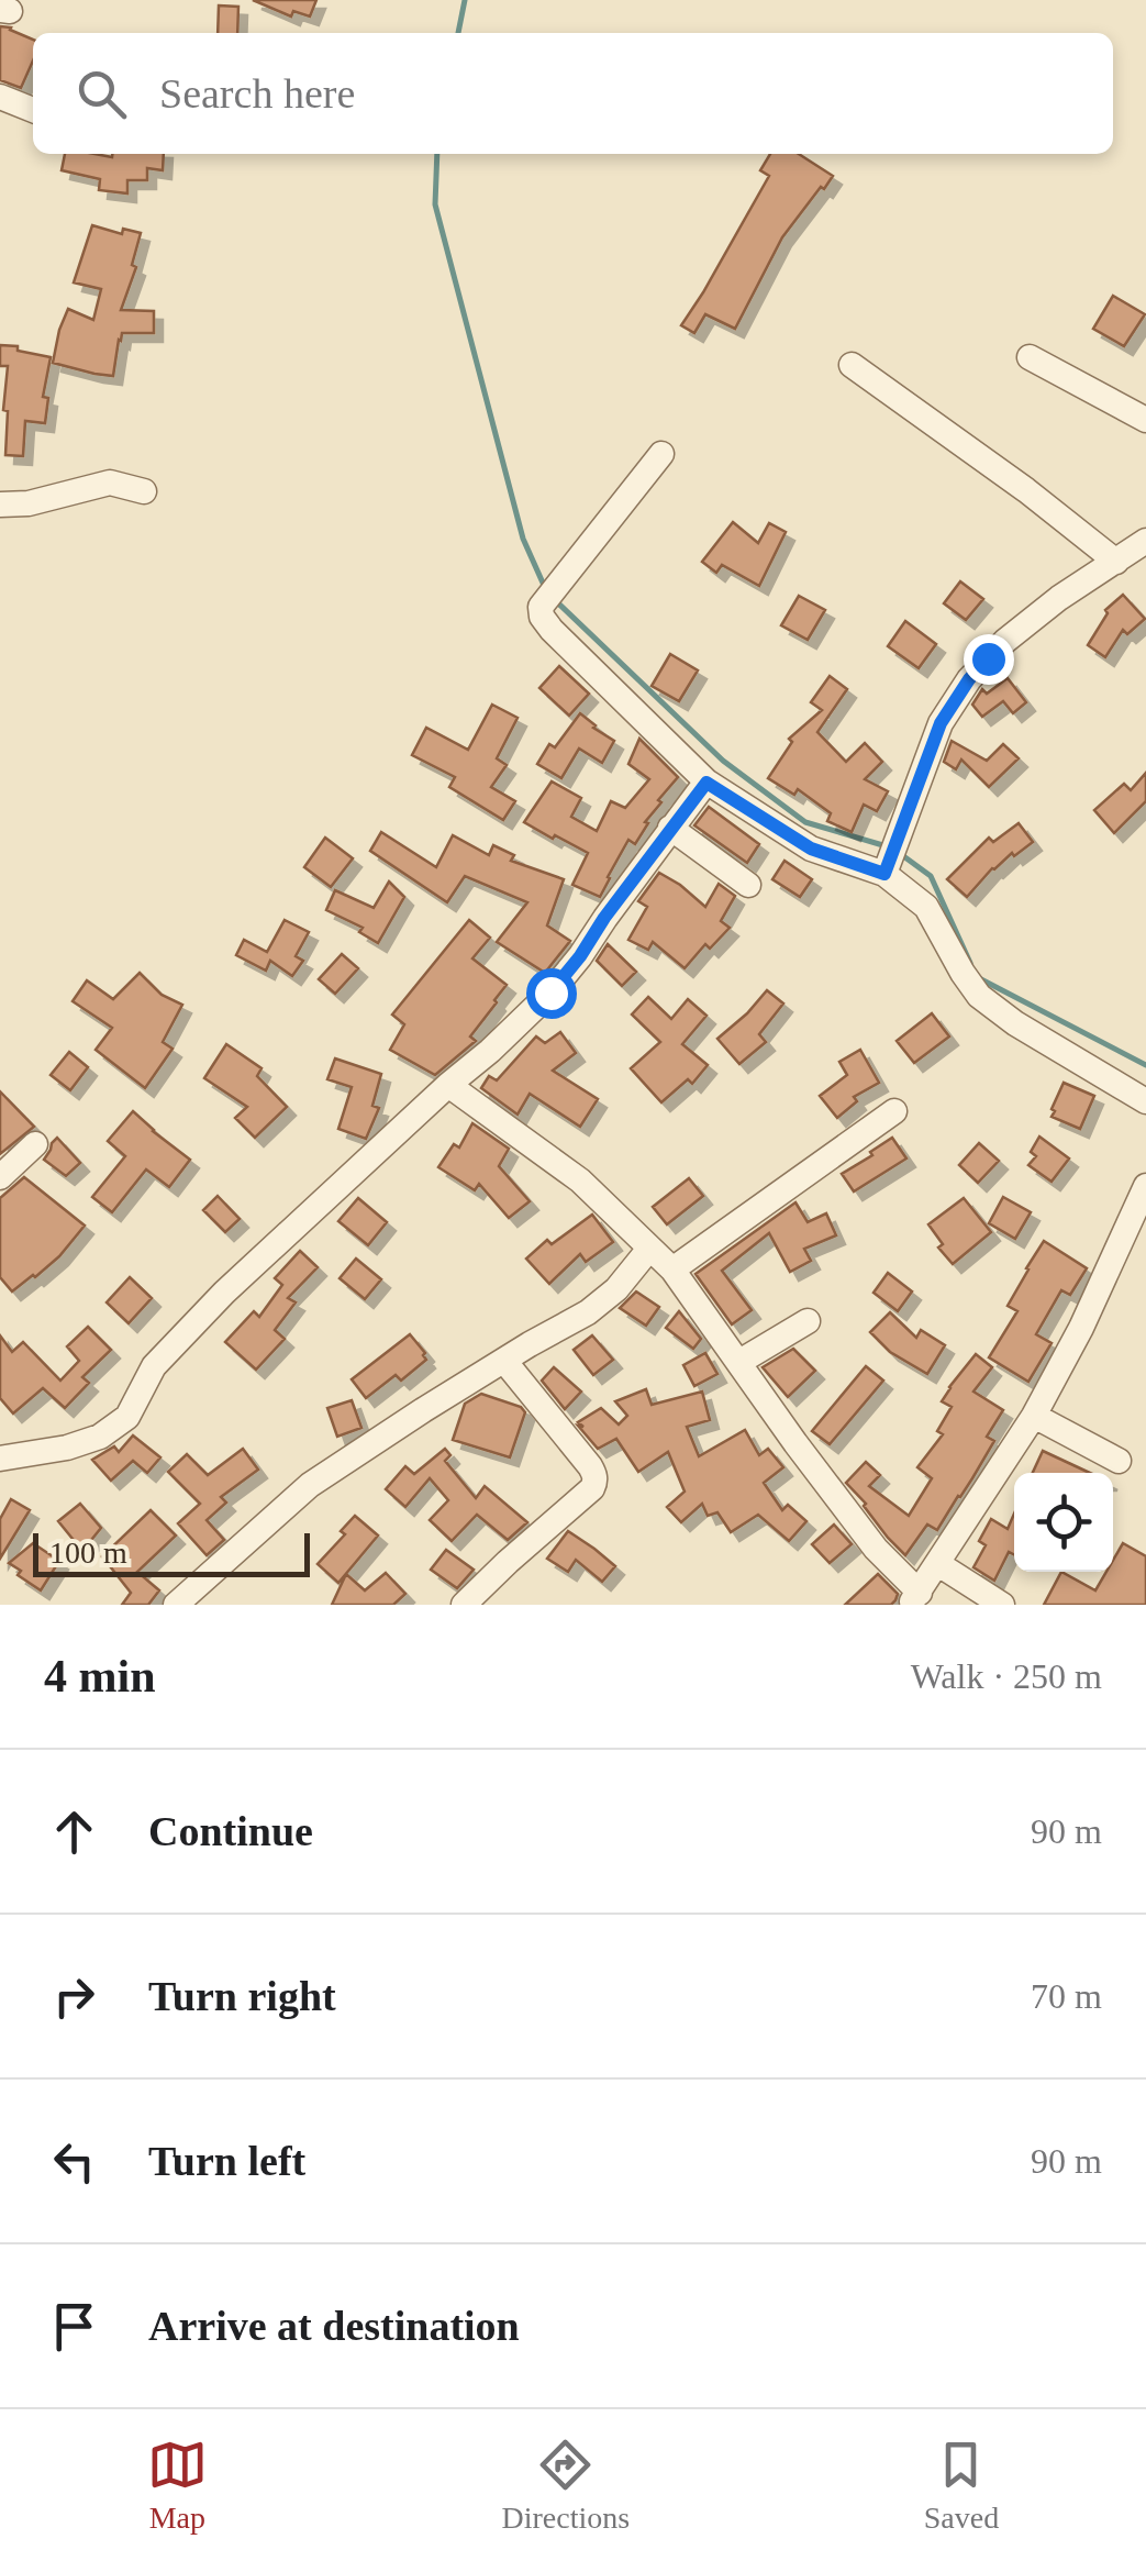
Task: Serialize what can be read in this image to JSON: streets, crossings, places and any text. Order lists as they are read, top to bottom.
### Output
{
  "scale_bar": "100 m",
  "page": {
    "search": "Search here",
    "scale": "100 m",
    "heading": ["4 min", "Walk · 250 m"],
    "list": [
      ["Continue", "90 m"],
      ["Turn right", "70 m"],
      ["Turn left", "90 m"],
      "Arrive at destination"
    ],
    "nav": ["Map", "Directions", "Saved"]
  }
}
